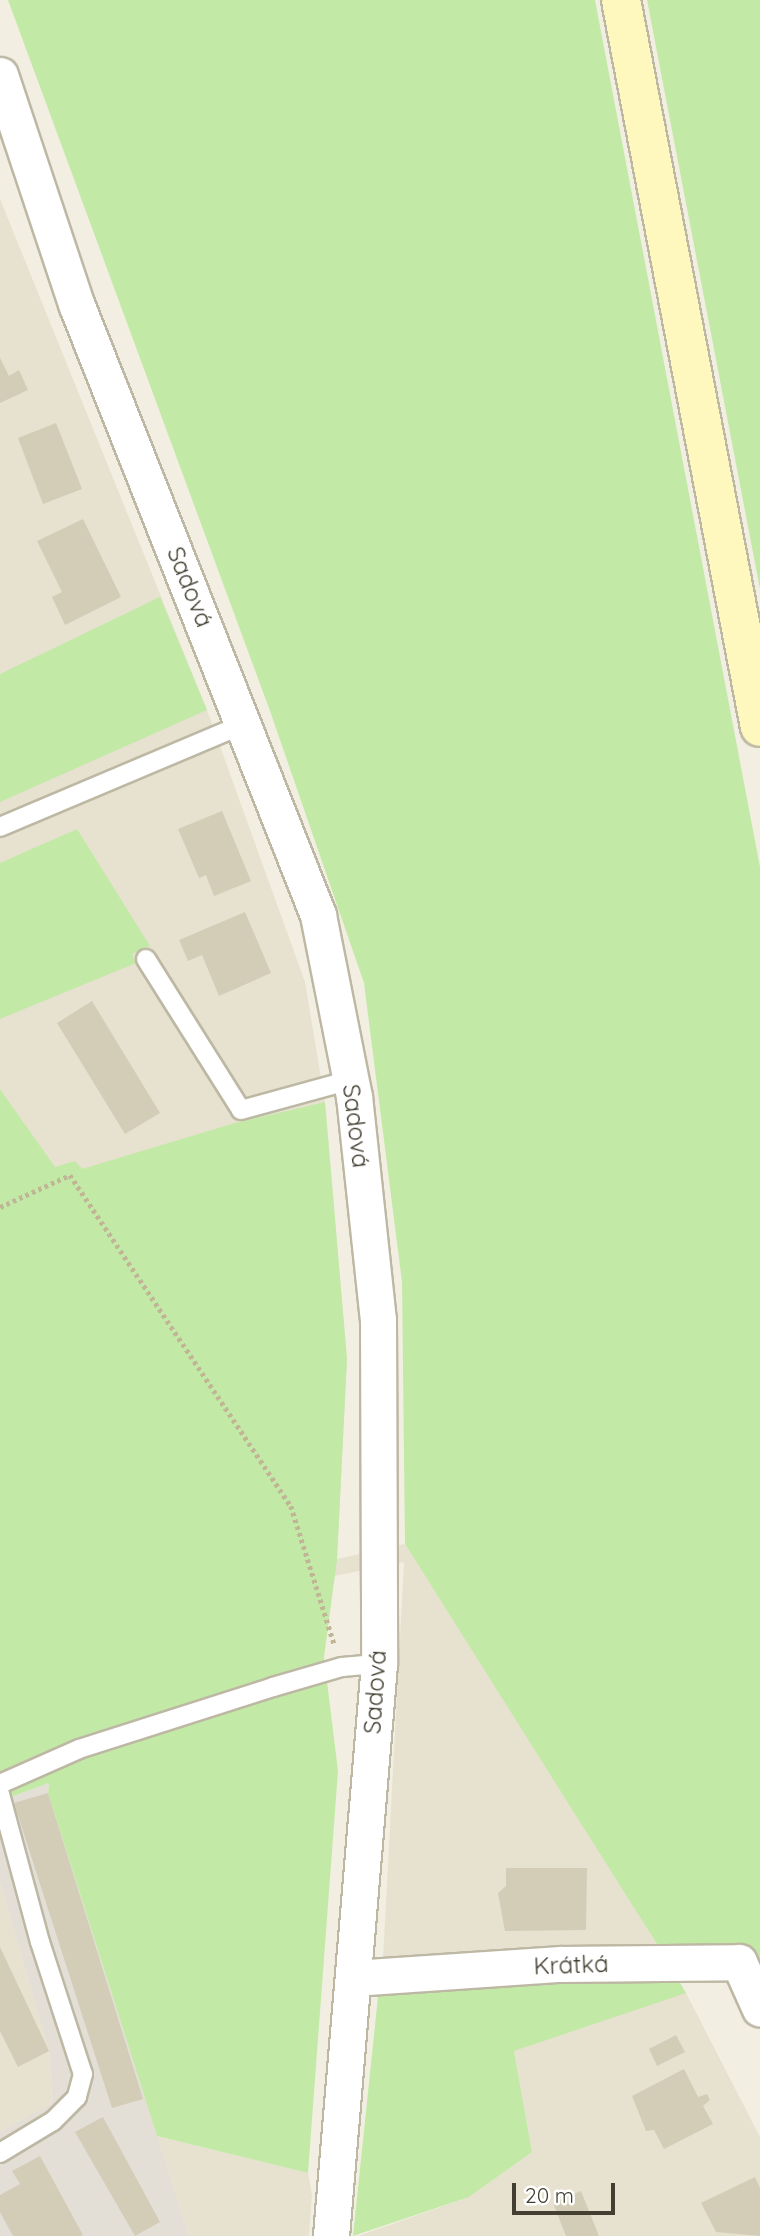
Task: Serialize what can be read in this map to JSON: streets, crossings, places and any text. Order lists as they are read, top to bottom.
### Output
{
  "streets": {
    "street": ["Sadová", "Krátká"]
  },
  "crossings": [
    ["Sadová", "Krátká"]
  ],
  "scale_bar": "20 m"
}
